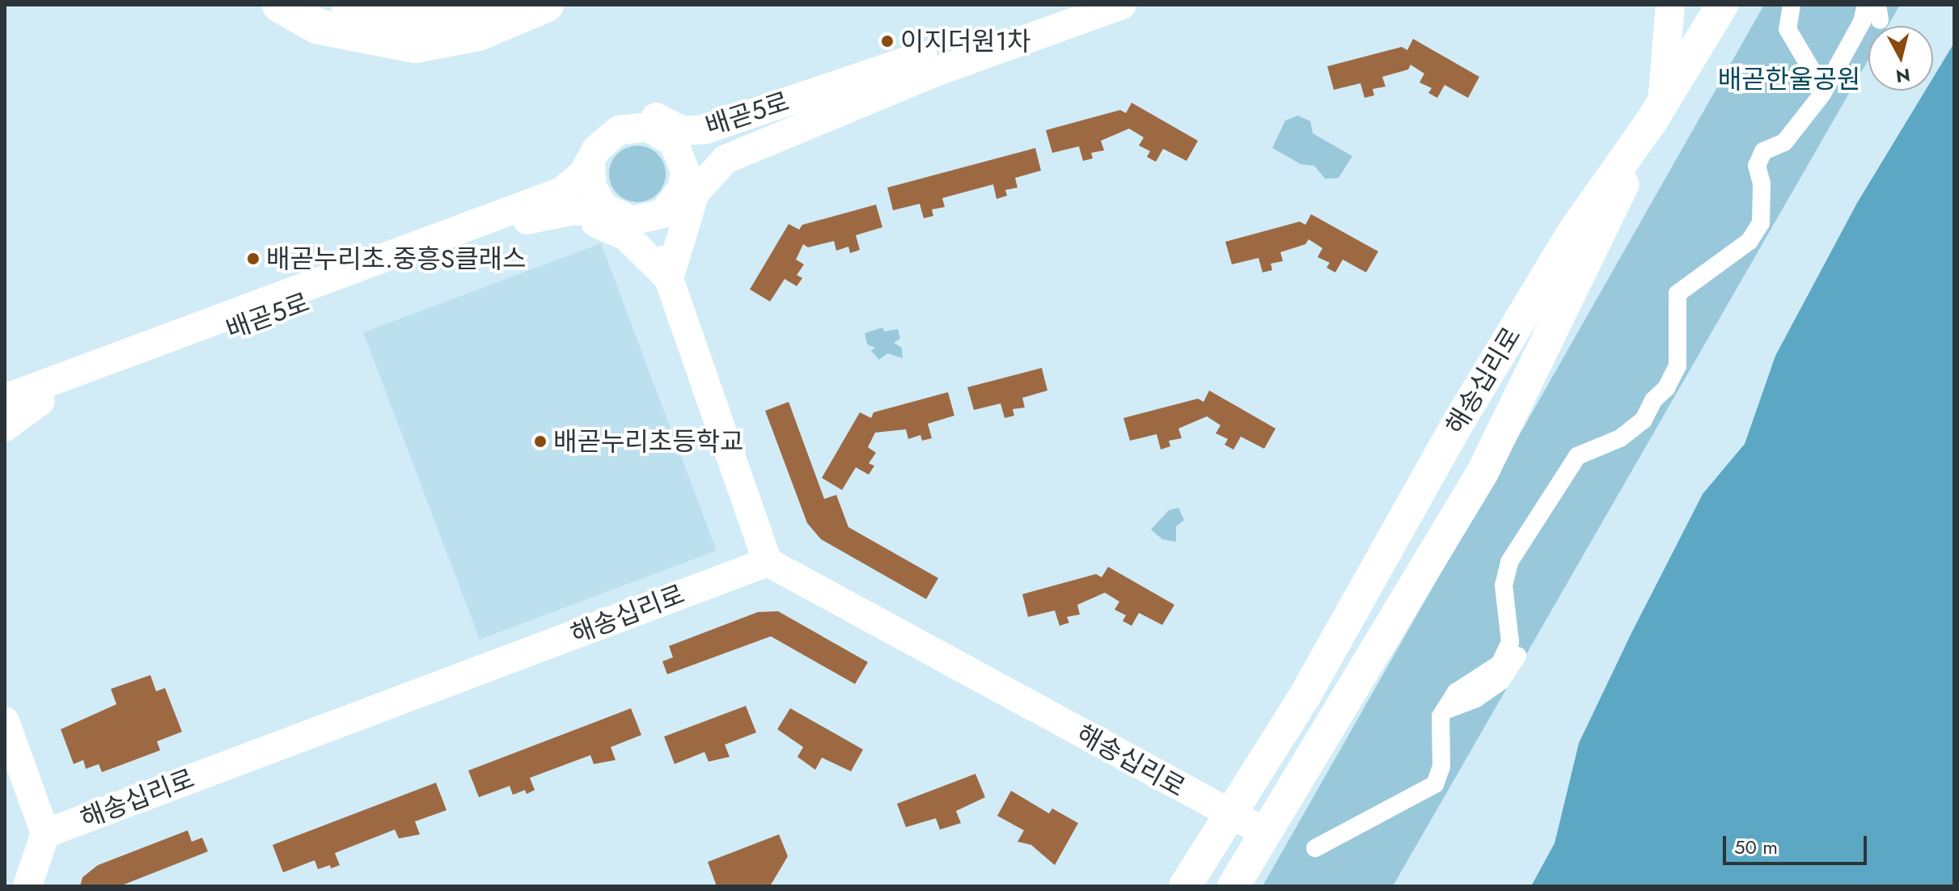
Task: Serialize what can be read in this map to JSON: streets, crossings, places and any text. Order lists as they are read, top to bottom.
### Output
{
  "streets": {
    "main road": ["해송십리로"],
    "street": ["배곧5로"]
  },
  "parks": ["배곧한울공원"],
  "places": ["이지더원1차", "배곧누리초.중흥S클래스", "배곧누리초등학교"],
  "scale_bar": "50 m",
  "north": "bottom"
}
